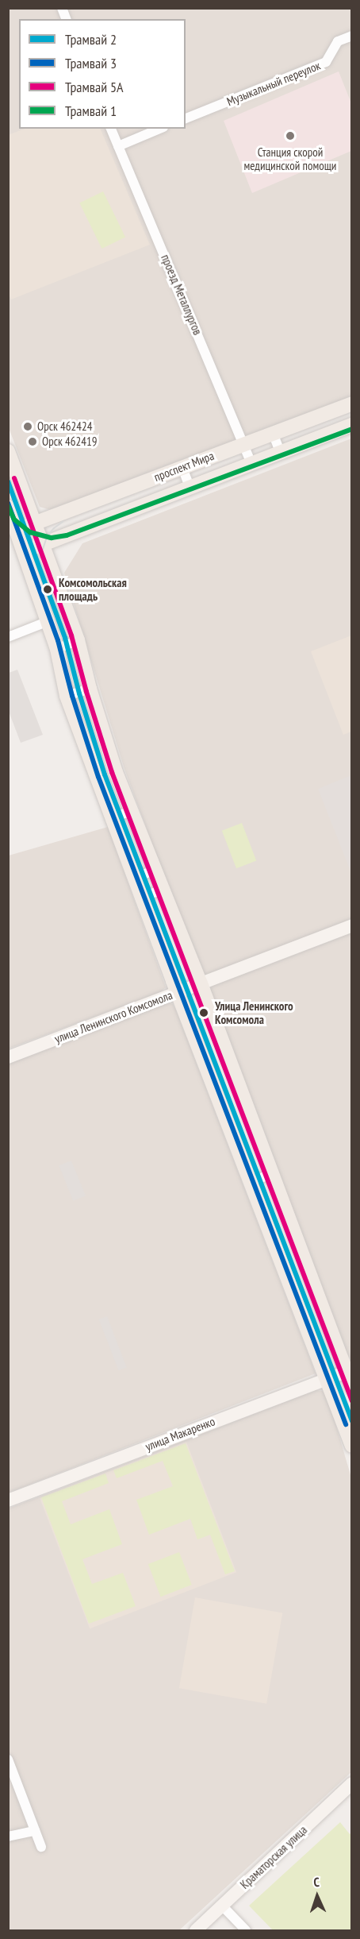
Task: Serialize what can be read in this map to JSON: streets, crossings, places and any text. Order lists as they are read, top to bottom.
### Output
{
  "streets": {
    "main road": ["проспект Мира"],
    "street": [
      "Музыкальный переулок",
      "проезд Металлургов",
      "улица Ленинского Комсомола",
      "улица Макаренко",
      "Краматорская улица"
    ]
  },
  "crossings": [
    ["проезд Металлургов", "проспект Мира"]
  ],
  "places": [
    "Станция скорой медицинской помощи",
    "Орск 462424",
    "Орск 462419",
    "Комсомольская площадь",
    "Улица Ленинского Комсомола"
  ],
  "lines": [
    "tram line 1",
    "tram line 5А",
    "tram line 2",
    "tram line 3"
  ],
  "legend": [
    "Трамвай 2",
    "Трамвай 3",
    "Трамвай 5А",
    "Трамвай 1"
  ],
  "north": "top"
}
